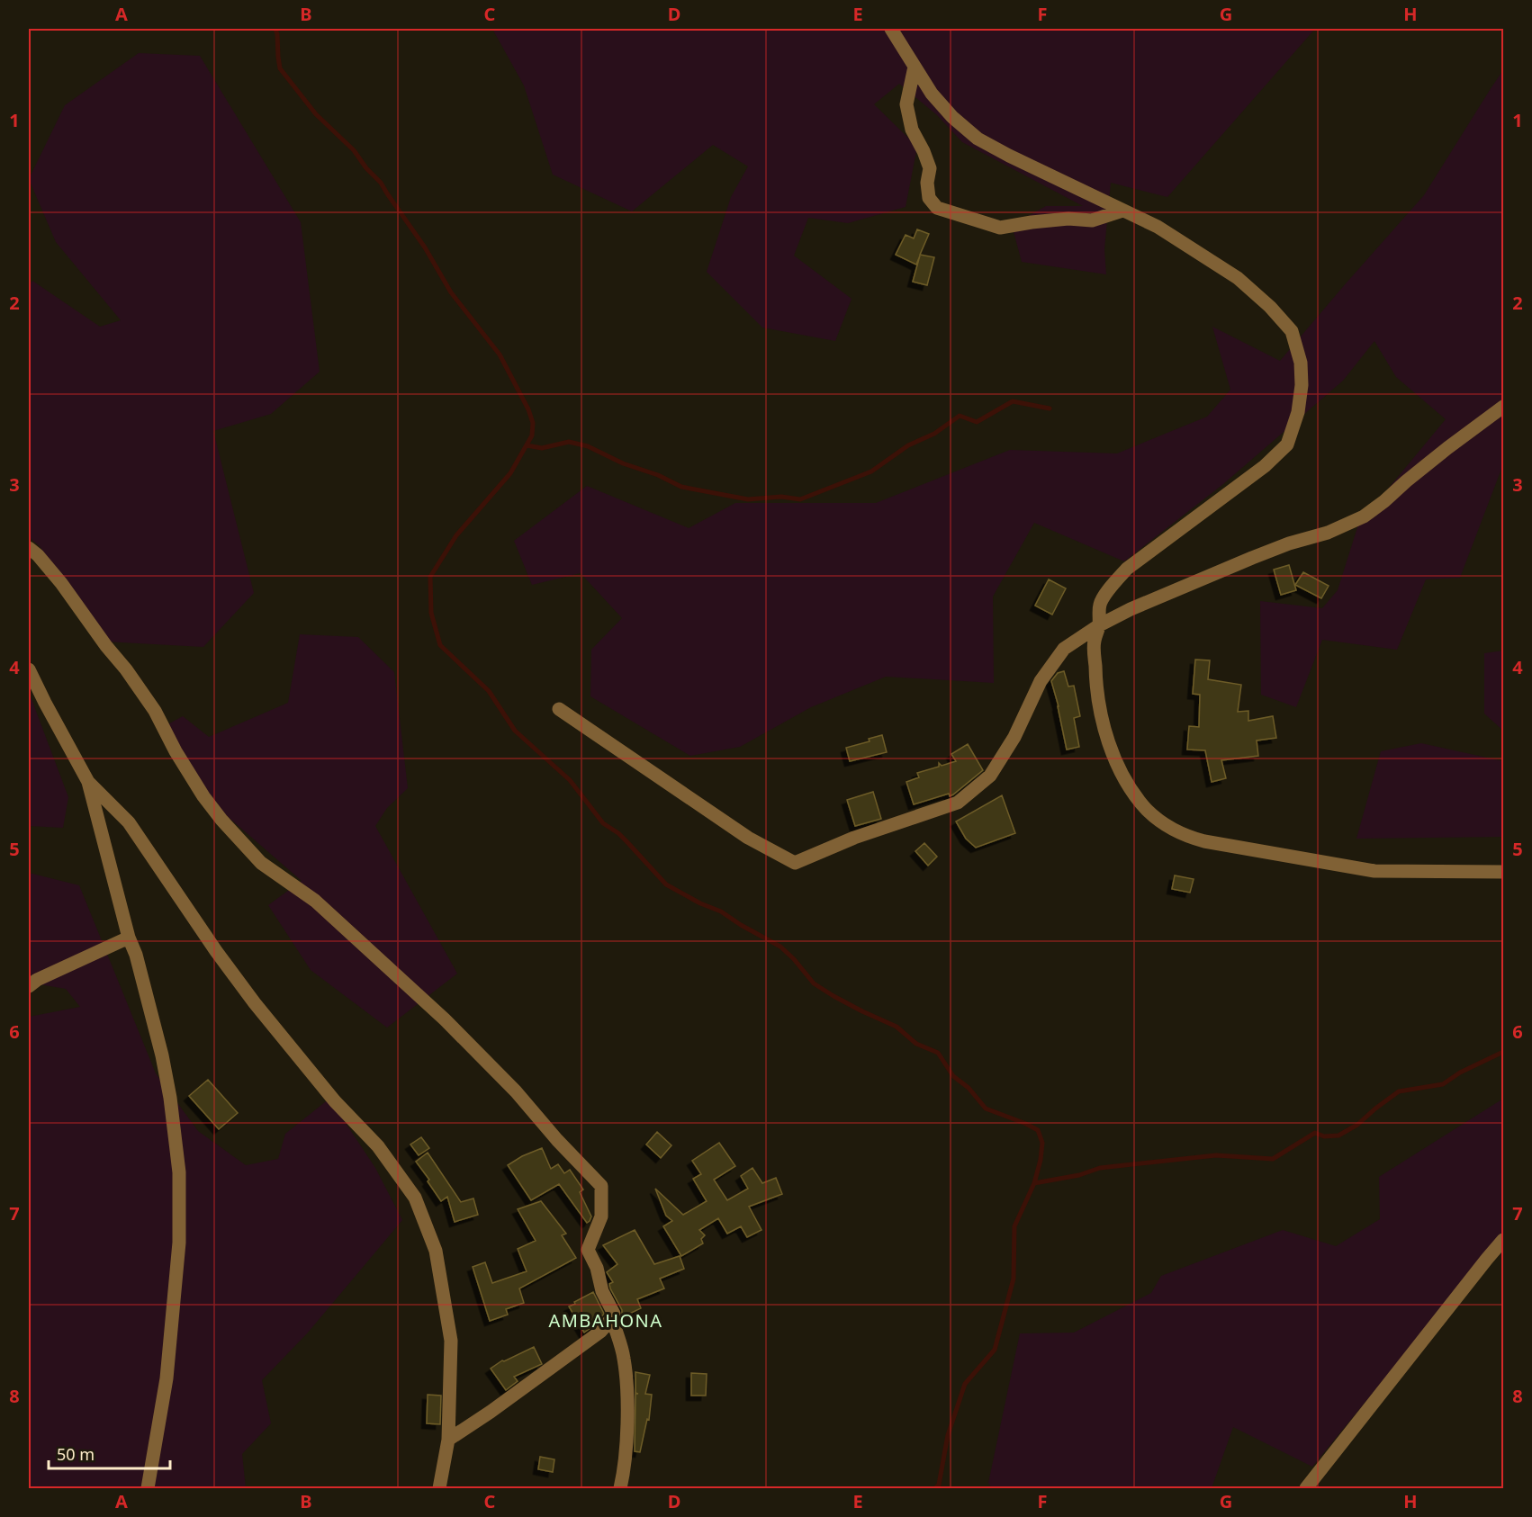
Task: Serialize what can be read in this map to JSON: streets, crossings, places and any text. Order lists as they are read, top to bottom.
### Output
{
  "districts": ["AMBAHONA"],
  "scale_bar": "50 m",
  "grid": {
    "columns": [
      "A",
      "B",
      "C",
      "D",
      "E",
      "F",
      "G",
      "H"
    ],
    "rows": [
      "1",
      "2",
      "3",
      "4",
      "5",
      "6",
      "7",
      "8"
    ]
  }
}
